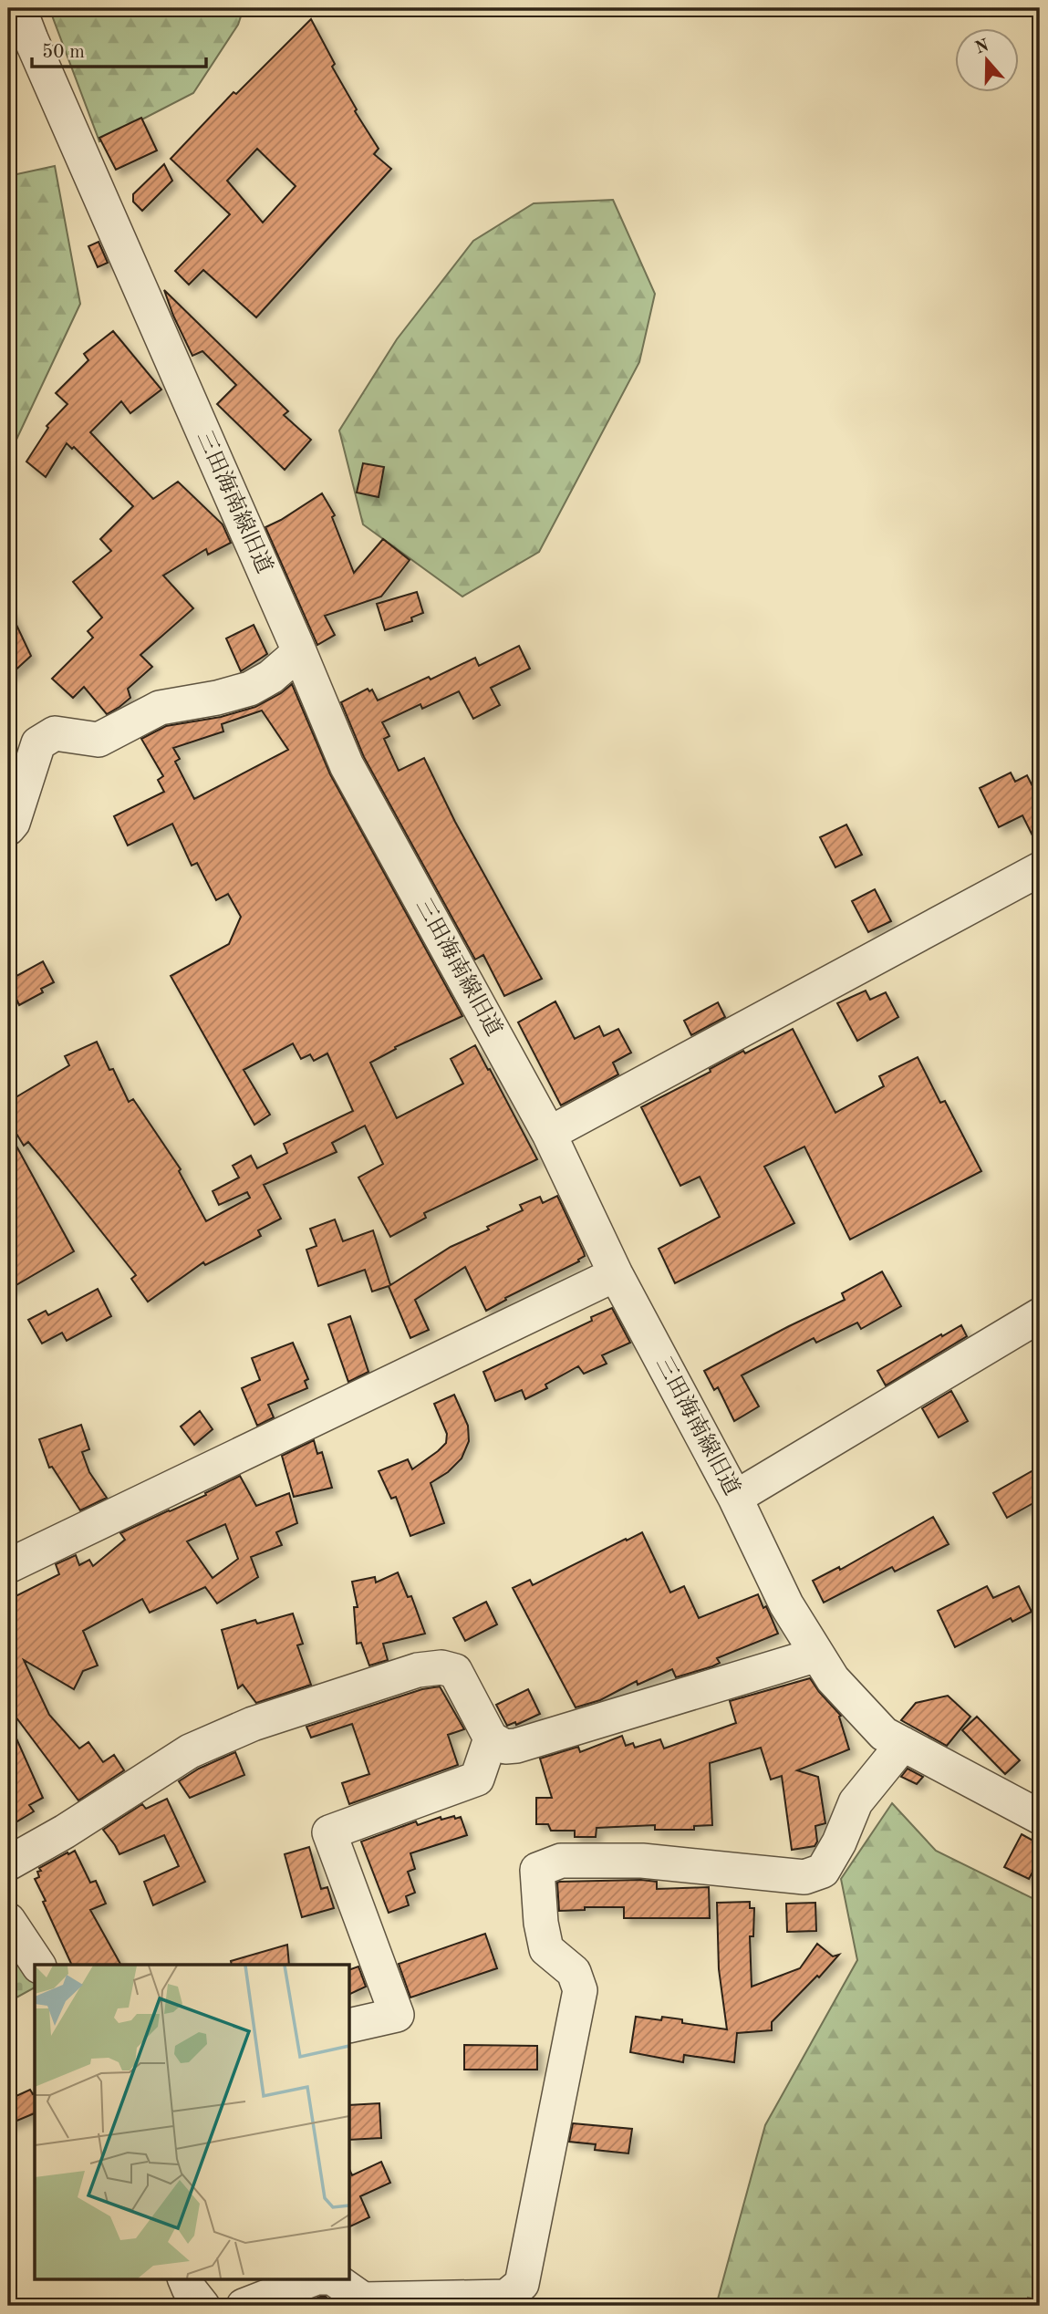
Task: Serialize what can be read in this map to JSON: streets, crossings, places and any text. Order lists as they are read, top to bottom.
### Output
{
  "streets": {
    "street": ["三田海南線旧道"]
  },
  "scale_bar": "50 m",
  "north": "top"
}
